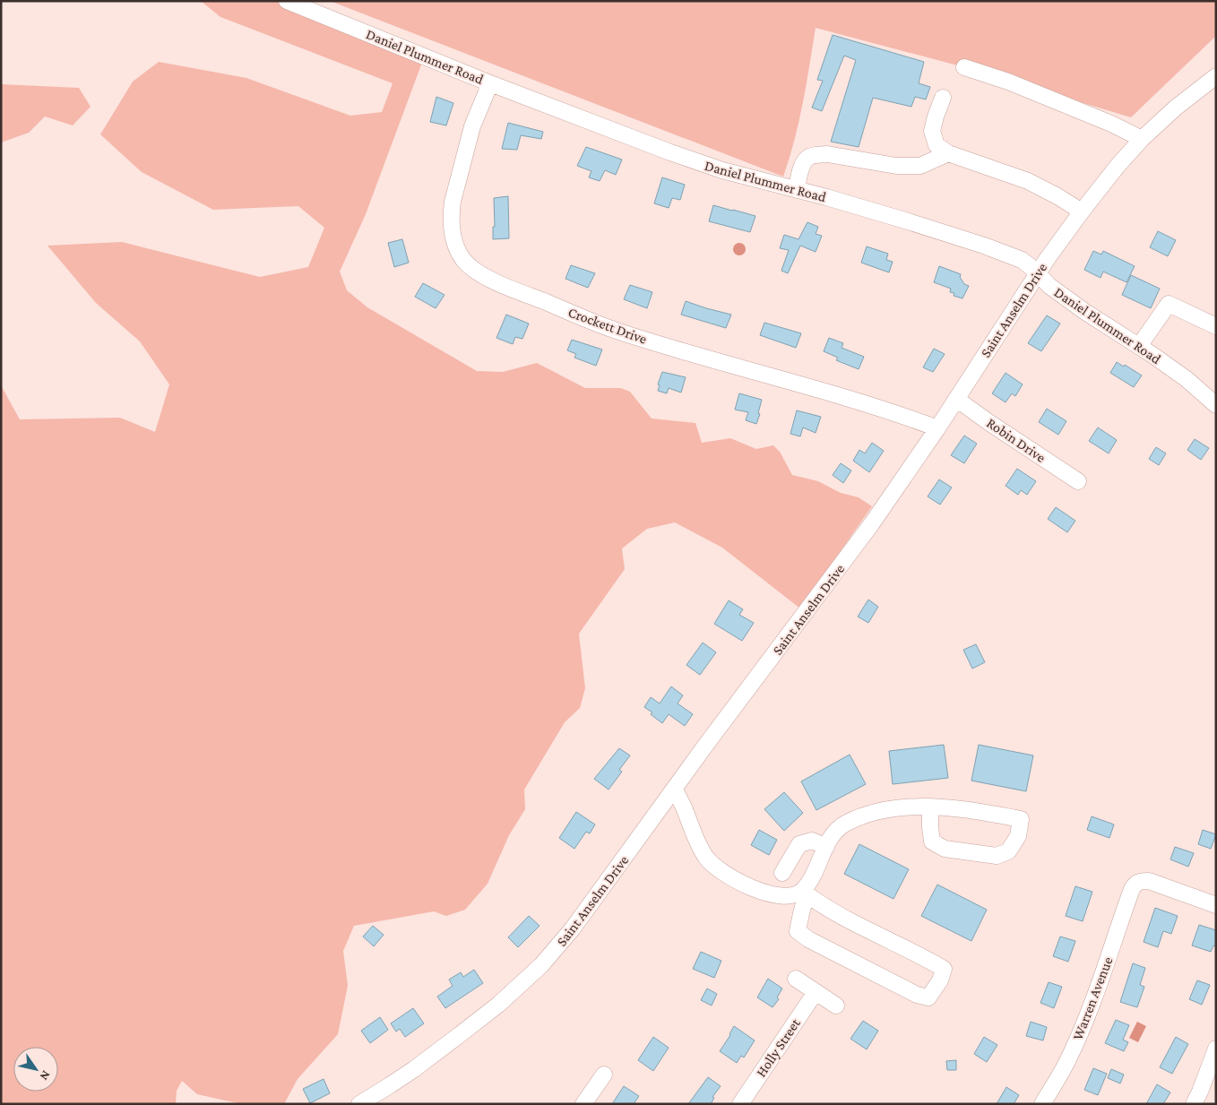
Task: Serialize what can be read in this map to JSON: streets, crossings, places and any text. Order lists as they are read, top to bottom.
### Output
{
  "streets": {
    "street": [
      "Daniel Plummer Road",
      "Saint Anselm Drive",
      "Crockett Drive",
      "Robin Drive",
      "Warren Avenue",
      "Holly Street"
    ]
  },
  "crossings": [
    ["Daniel Plummer Road", "Saint Anselm Drive"],
    ["Daniel Plummer Road", "Crockett Drive"],
    ["Saint Anselm Drive", "Crockett Drive"],
    ["Saint Anselm Drive", "Robin Drive"]
  ],
  "north": "bottom right"
}
